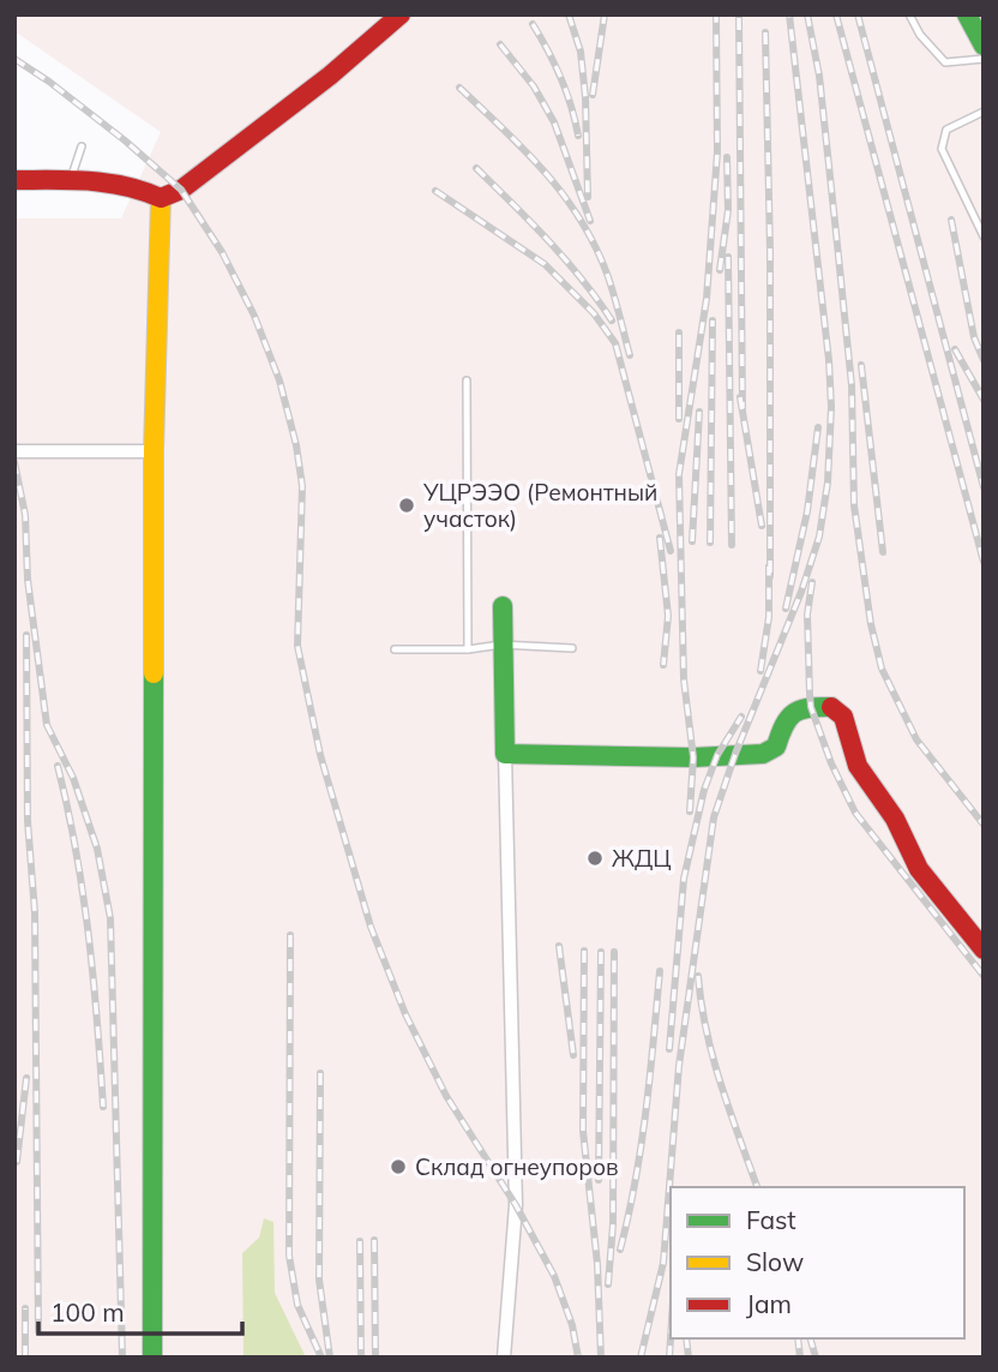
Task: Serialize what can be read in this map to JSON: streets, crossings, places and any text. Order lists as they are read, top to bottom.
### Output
{
  "places": ["УЦРЭЭО (Ремонтный участок)", "ЖДЦ", "Склад огнеупоров"],
  "legend": ["Fast", "Slow", "Jam"],
  "scale_bar": "100 m"
}
